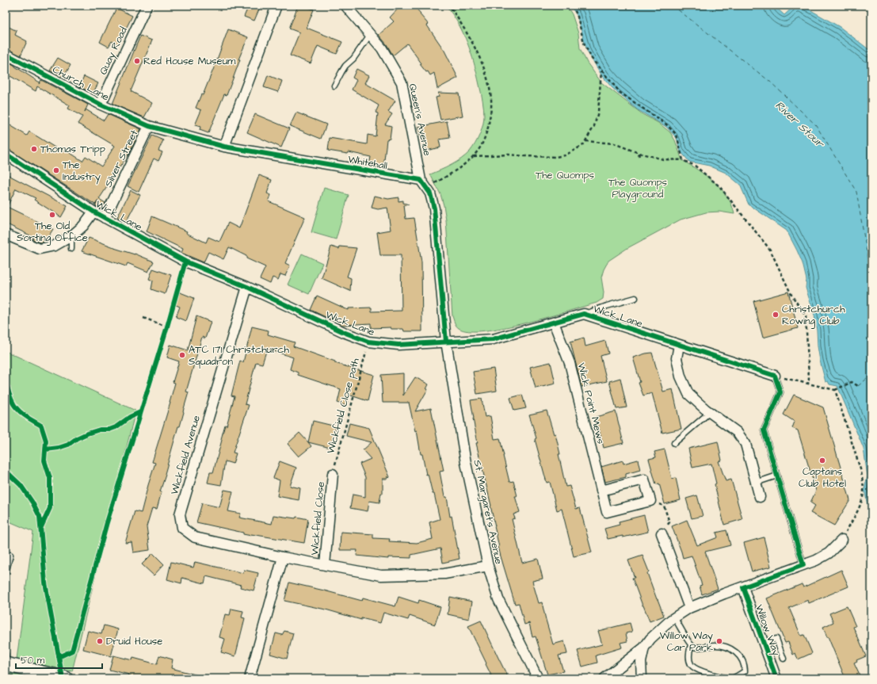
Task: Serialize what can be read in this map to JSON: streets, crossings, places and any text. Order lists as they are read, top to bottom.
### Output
{
  "streets": {
    "street": [
      "Quay Road",
      "Church Lane",
      "Queen's Avenue",
      "Silver Street",
      "Whitehall",
      "Wick Lane",
      "Wick Point Mews",
      "Wickfield Avenue",
      "St. Margaret's Avenue",
      "Wickfield Close",
      "Willow Way"
    ],
    "path": ["Wickfield Close path"]
  },
  "crossings": [
    ["Quay Road", "Church Lane"],
    ["Church Lane", "Silver Street"],
    ["Church Lane", "Whitehall"],
    ["Queen's Avenue", "Whitehall"],
    ["Silver Street", "Whitehall"],
    ["Silver Street", "Wick Lane"],
    ["Wick Lane", "Wick Point Mews"],
    ["Wick Lane", "Wickfield Close path"],
    ["Wick Lane", "Wickfield Avenue"],
    ["Wick Lane", "St. Margaret's Avenue"],
    ["Wickfield Close path", "Wickfield Close"],
    ["Wickfield Avenue", "St. Margaret's Avenue"],
    ["Wickfield Avenue", "Wickfield Close"]
  ],
  "water": ["River Stour"],
  "parks": ["The Quomps", "The Quomps Playground"],
  "places": [
    "Red House Museum",
    "Thomas Tripp",
    "The Industry",
    "The Old Sorting Office",
    "Christchurch Rowing Club",
    "ATC 171 Christchurch Squadron",
    "Captains Club Hotel",
    "Druid House",
    "Willow Way Car Park"
  ],
  "scale_bar": "50 m"
}
